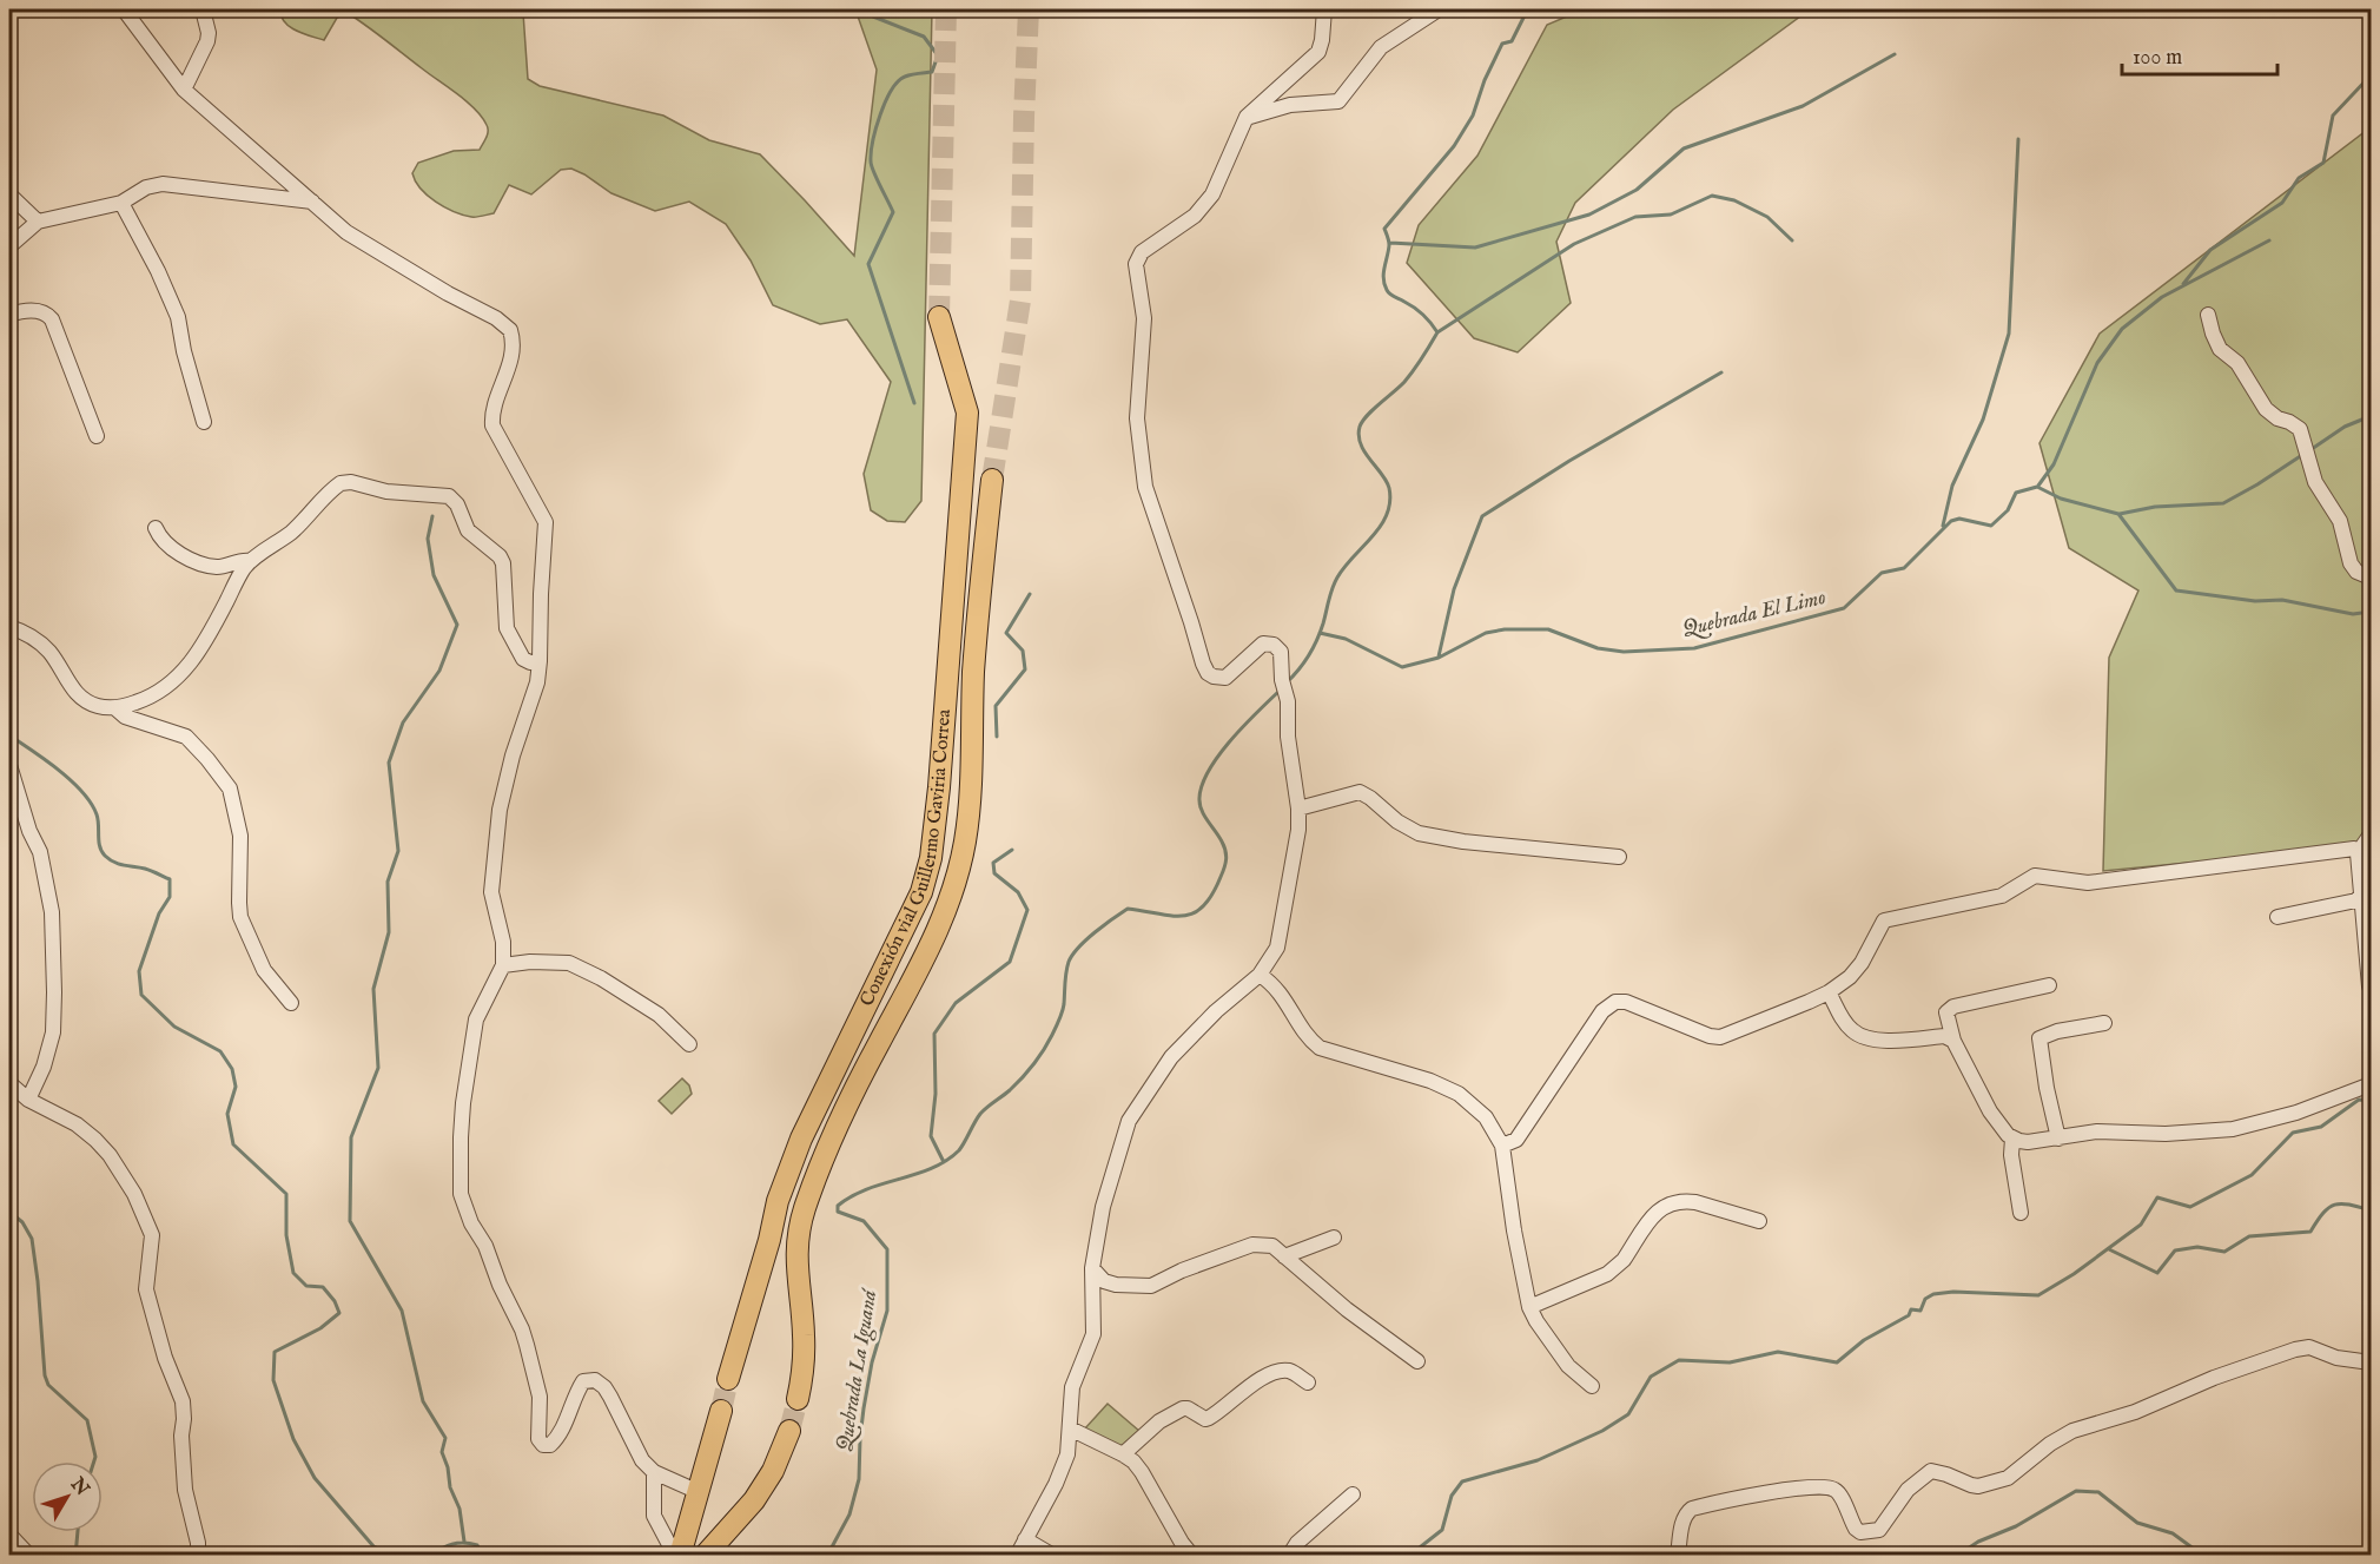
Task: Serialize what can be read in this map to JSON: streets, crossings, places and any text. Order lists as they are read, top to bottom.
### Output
{
  "streets": {
    "highway": ["Conexión vial Guillermo Gaviria Correa"]
  },
  "water": ["Quebrada El Limo", "Quebrada La Iguaná"],
  "scale_bar": "100 m",
  "north": "top right"
}
